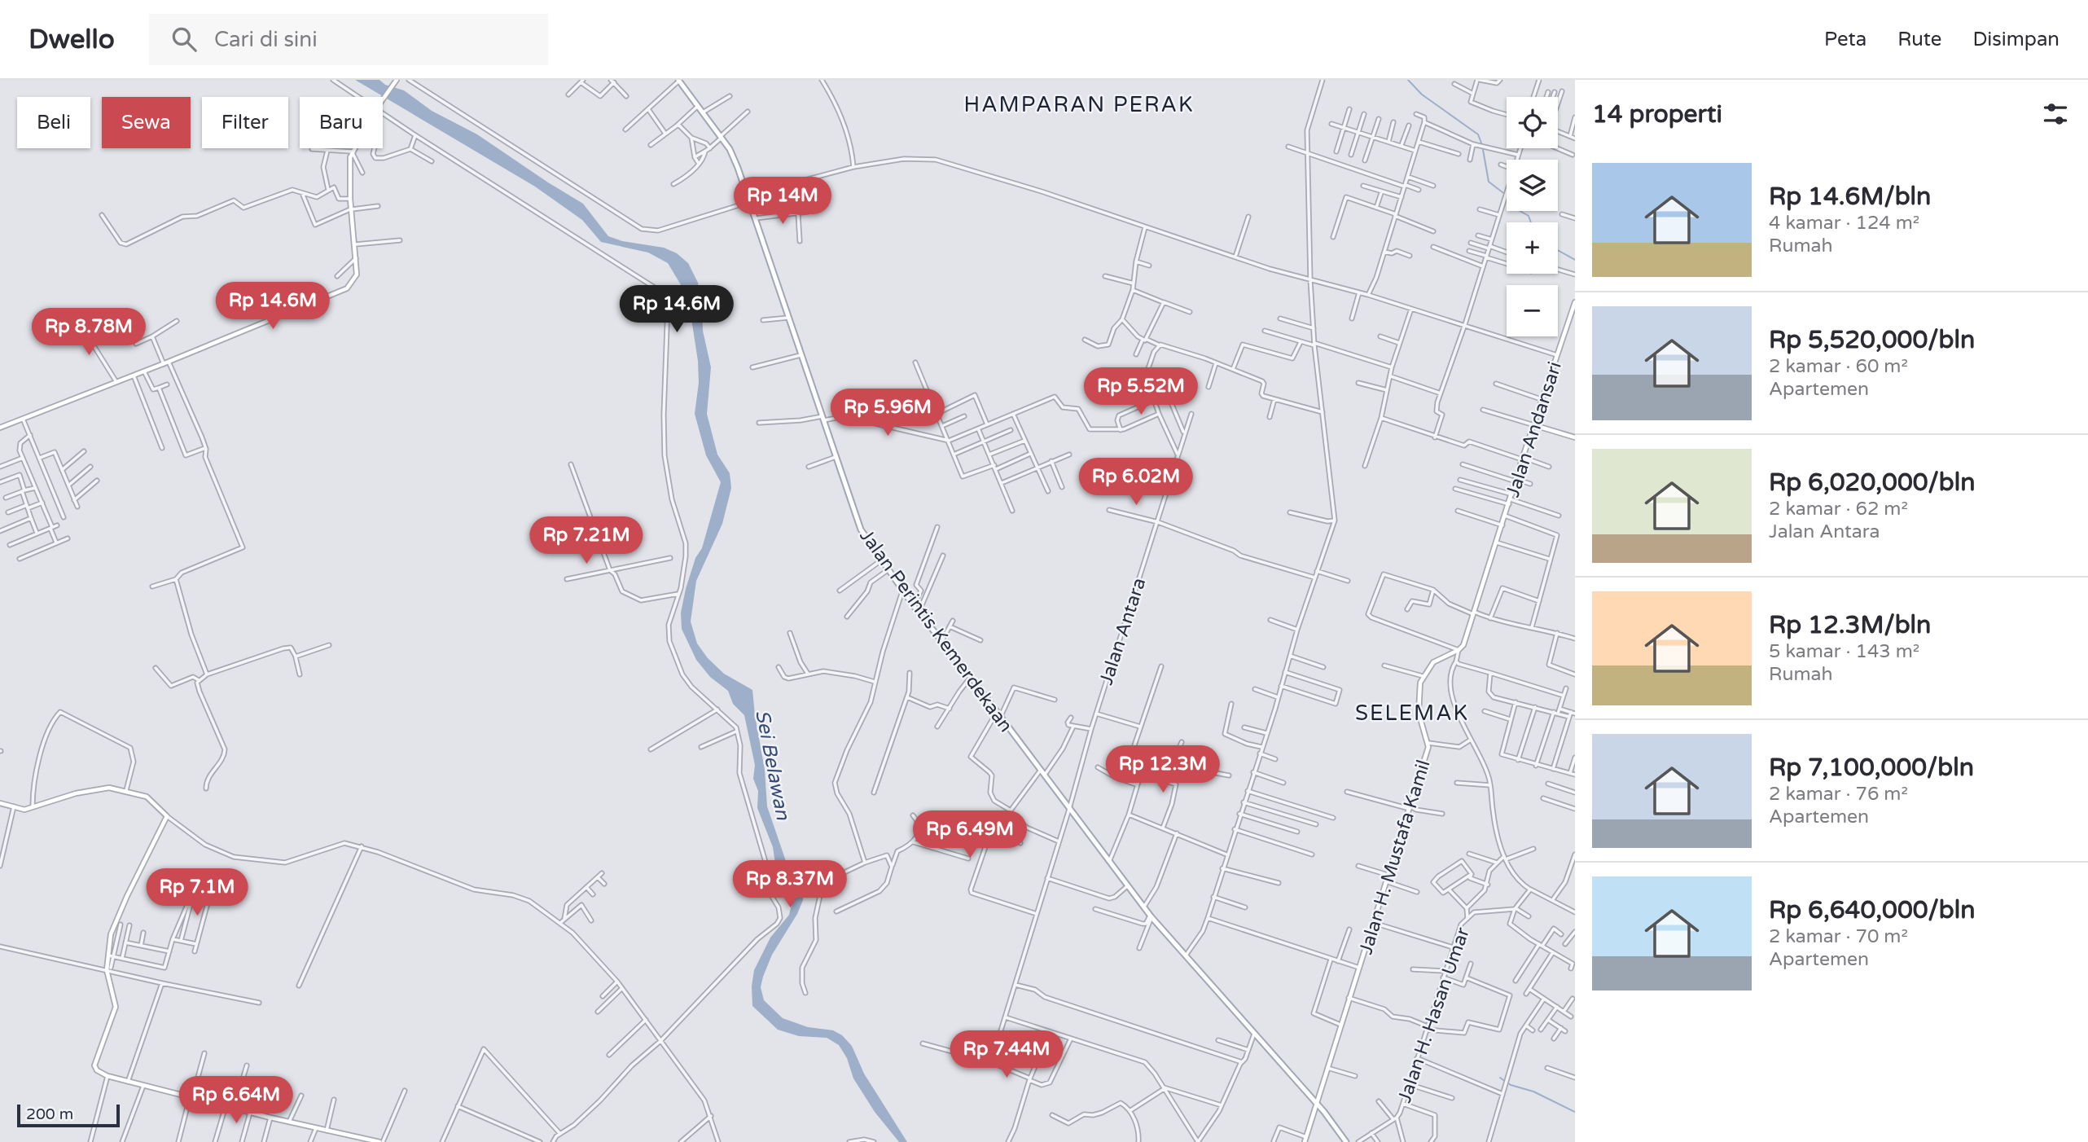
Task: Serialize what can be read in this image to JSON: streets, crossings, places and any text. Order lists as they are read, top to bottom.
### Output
{
  "streets": {
    "main road": ["Jalan Perintis Kemerdekaan"],
    "street": [
      "Jalan Andansari",
      "Jalan Antara",
      "Jalan H. Mustafa Kamil",
      "Jalan H. Hasan Umar"
    ]
  },
  "crossings": [
    ["Jalan Perintis Kemerdekaan", "Jalan Antara"],
    ["Jalan Perintis Kemerdekaan", "Jalan H. Mustafa Kamil"]
  ],
  "districts": ["HAMPARAN PERAK", "SELEMAK"],
  "water": ["Sei Belawan"],
  "scale_bar": "200 m",
  "page": {
    "header": "Dwello",
    "search": "Cari di sini",
    "nav": ["Peta", "Rute", "Disimpan"],
    "heading": "14 properti",
    "map_buttons": ["+", "−"],
    "chip": [
      "Beli",
      "Sewa",
      "Filter",
      "Baru"
    ],
    "list": [
      {
        "name": "Rp 14.6M/bln",
        "note": "4 kamar · 124 m² · Rumah"
      },
      {
        "name": "Rp 5,520,000/bln",
        "note": "2 kamar · 60 m² · Apartemen"
      },
      {
        "name": "Rp 6,020,000/bln",
        "note": "2 kamar · 62 m² · Jalan Antara"
      },
      {
        "name": "Rp 12.3M/bln",
        "note": "5 kamar · 143 m² · Rumah"
      },
      {
        "name": "Rp 7,100,000/bln",
        "note": "2 kamar · 76 m² · Apartemen"
      },
      {
        "name": "Rp 6,640,000/bln",
        "note": "2 kamar · 70 m² · Apartemen"
      }
    ],
    "price": [
      "Rp 14M",
      "Rp 14.6M",
      "Rp 14.6M",
      "Rp 8.78M",
      "Rp 5.52M",
      "Rp 5.96M",
      "Rp 6.02M",
      "Rp 7.21M",
      "Rp 12.3M",
      "Rp 6.49M",
      "Rp 8.37M",
      "Rp 7.1M",
      "Rp 7.44M",
      "Rp 6.64M"
    ],
    "scale": "200 m"
  }
}
